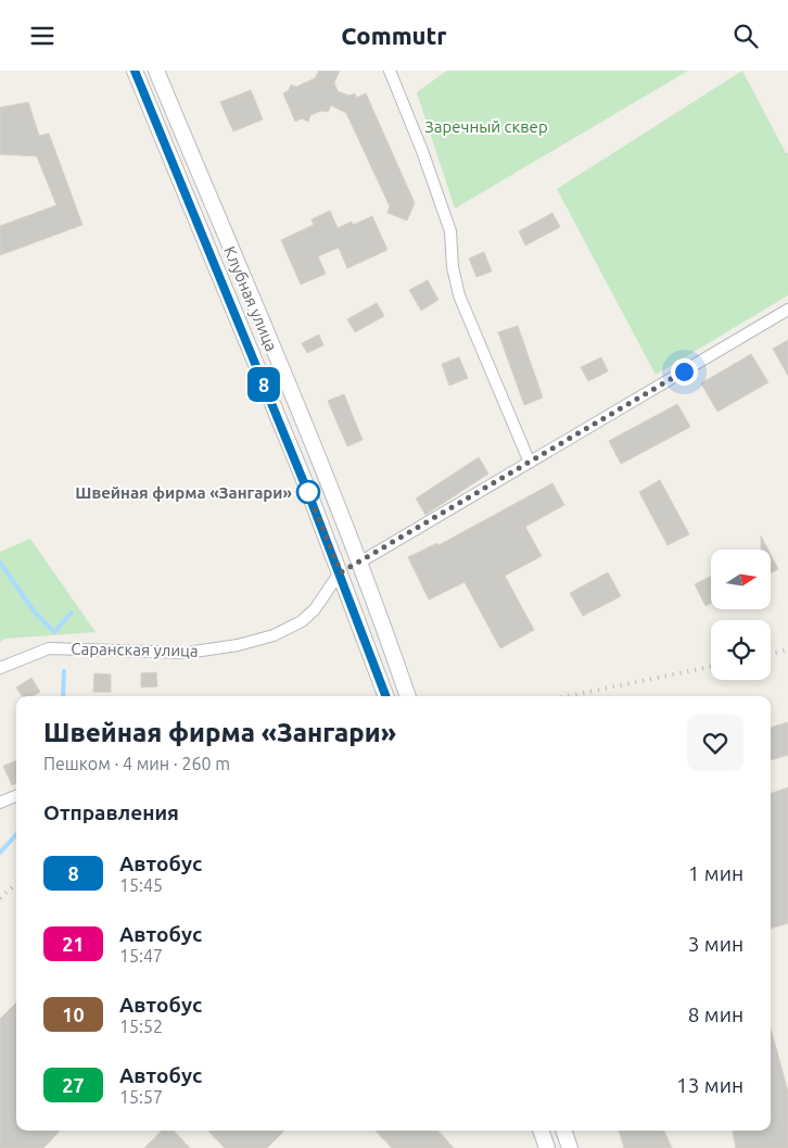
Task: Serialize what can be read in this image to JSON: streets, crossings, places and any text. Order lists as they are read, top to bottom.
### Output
{
  "streets": {
    "main road": ["Клубная улица"],
    "street": ["Саранская улица"]
  },
  "crossings": [
    ["Клубная улица", "Саранская улица"]
  ],
  "parks": ["Заречный сквер"],
  "places": ["Швейная фирма «Зангари»"],
  "lines": ["bus line 8"],
  "north": "right",
  "page": {
    "header": "Commutr",
    "on_map": "8",
    "heading": [
      ["Швейная фирма «Зангари»", "Пешком · 4 мин · 260 m"],
      "Отправления"
    ],
    "list": [
      {
        "mark": "8",
        "name": "Автобус",
        "note": "15:45",
        "value": "1 мин"
      },
      {
        "mark": "21",
        "name": "Автобус",
        "note": "15:47",
        "value": "3 мин"
      },
      {
        "mark": "10",
        "name": "Автобус",
        "note": "15:52",
        "value": "8 мин"
      },
      {
        "mark": "27",
        "name": "Автобус",
        "note": "15:57",
        "value": "13 мин"
      }
    ]
  }
}
